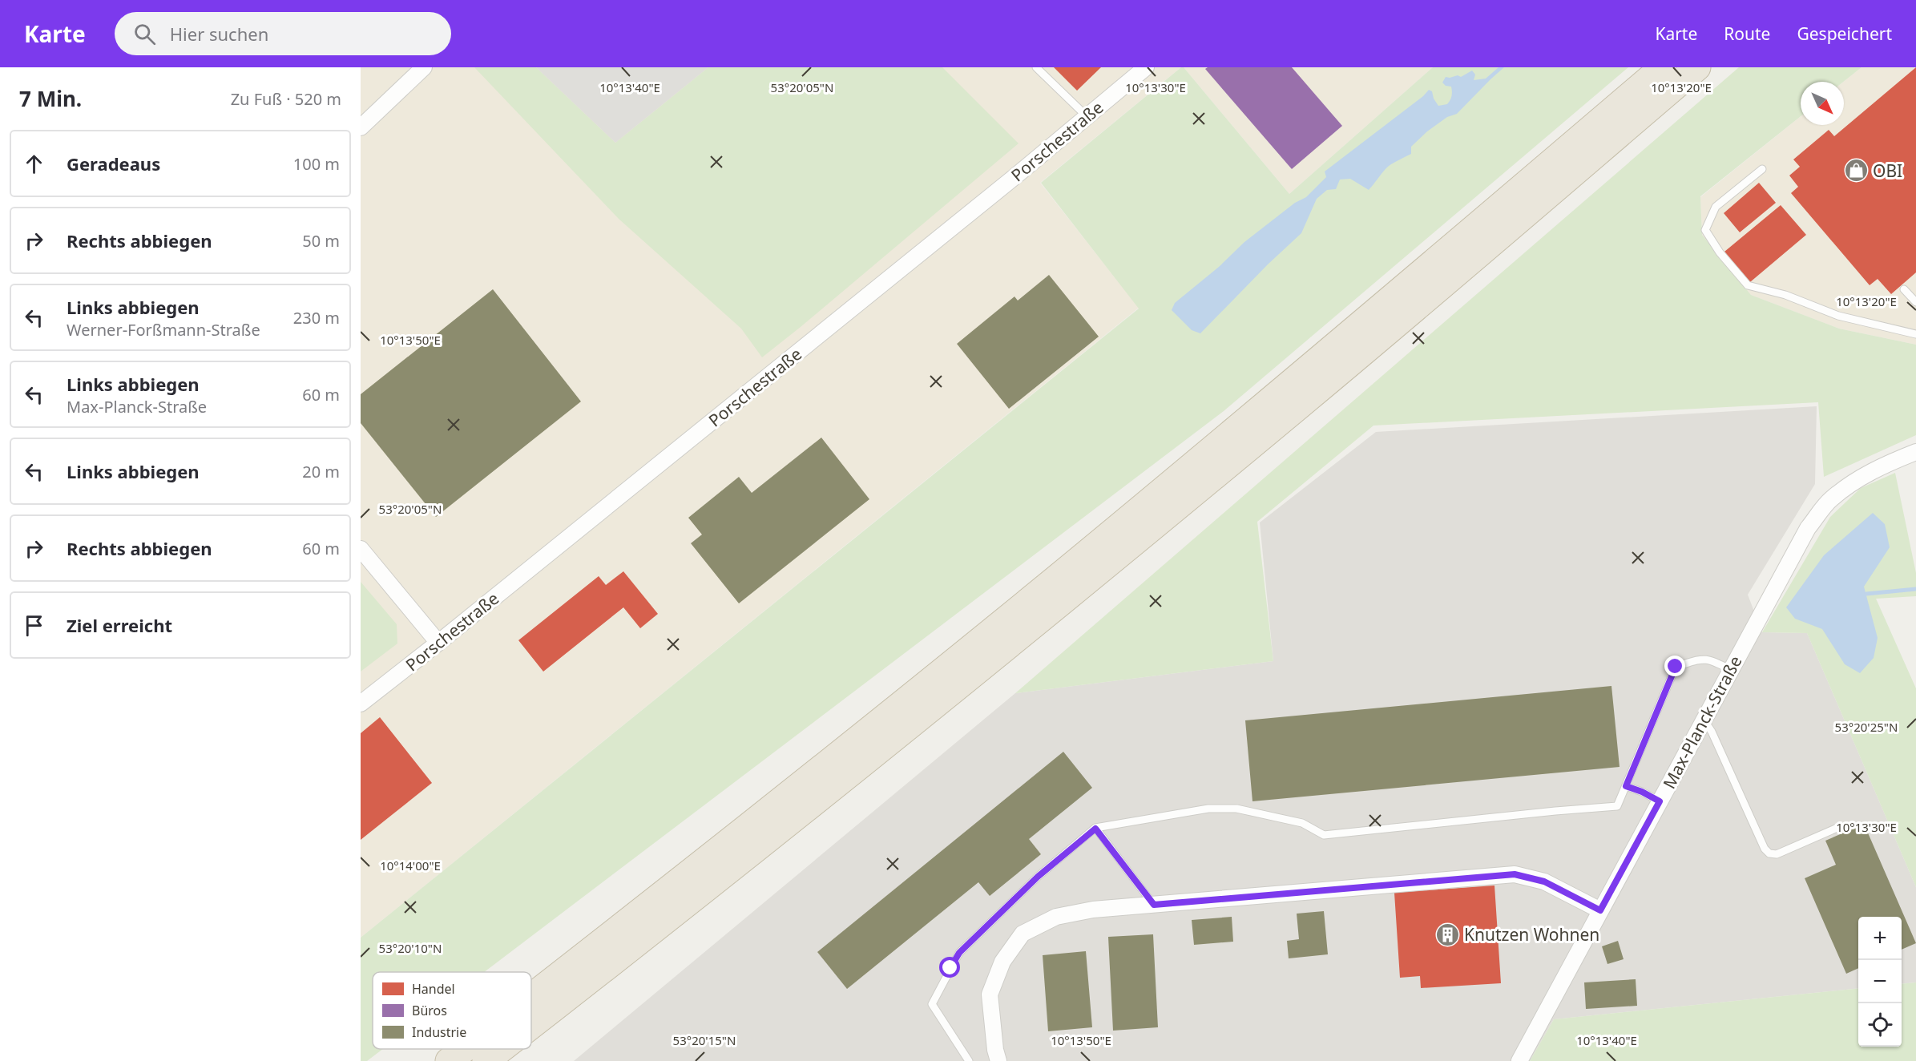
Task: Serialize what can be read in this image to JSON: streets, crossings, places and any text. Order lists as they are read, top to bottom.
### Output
{
  "streets": {
    "street": ["Porschestraße", "Max-Planck-Straße"]
  },
  "places": {
    "shop": ["OBI"],
    "building": ["Knutzen Wohnen"]
  },
  "legend": ["Handel", "Büros", "Industrie"],
  "north": "bottom right",
  "page": {
    "header": "Karte",
    "search": "Hier suchen",
    "nav": ["Karte", "Route", "Gespeichert"],
    "heading": ["7 Min.", "Zu Fuß · 520 m"],
    "list": [
      ["Geradeaus", "100 m"],
      ["Rechts abbiegen", "50 m"],
      ["Links abbiegen", "Werner-Forßmann-Straße", "230 m"],
      ["Links abbiegen", "Max-Planck-Straße", "60 m"],
      ["Links abbiegen", "20 m"],
      ["Rechts abbiegen", "60 m"],
      "Ziel erreicht"
    ],
    "map_buttons": ["+", "−"]
  },
  "coordinates": [
    "10°13'40\"E",
    "53°20'05\"N",
    "10°13'30\"E",
    "10°13'20\"E",
    "10°13'50\"E",
    "53°20'25\"N",
    "10°14'00\"E",
    "53°20'10\"N",
    "53°20'15\"N"
  ]
}
